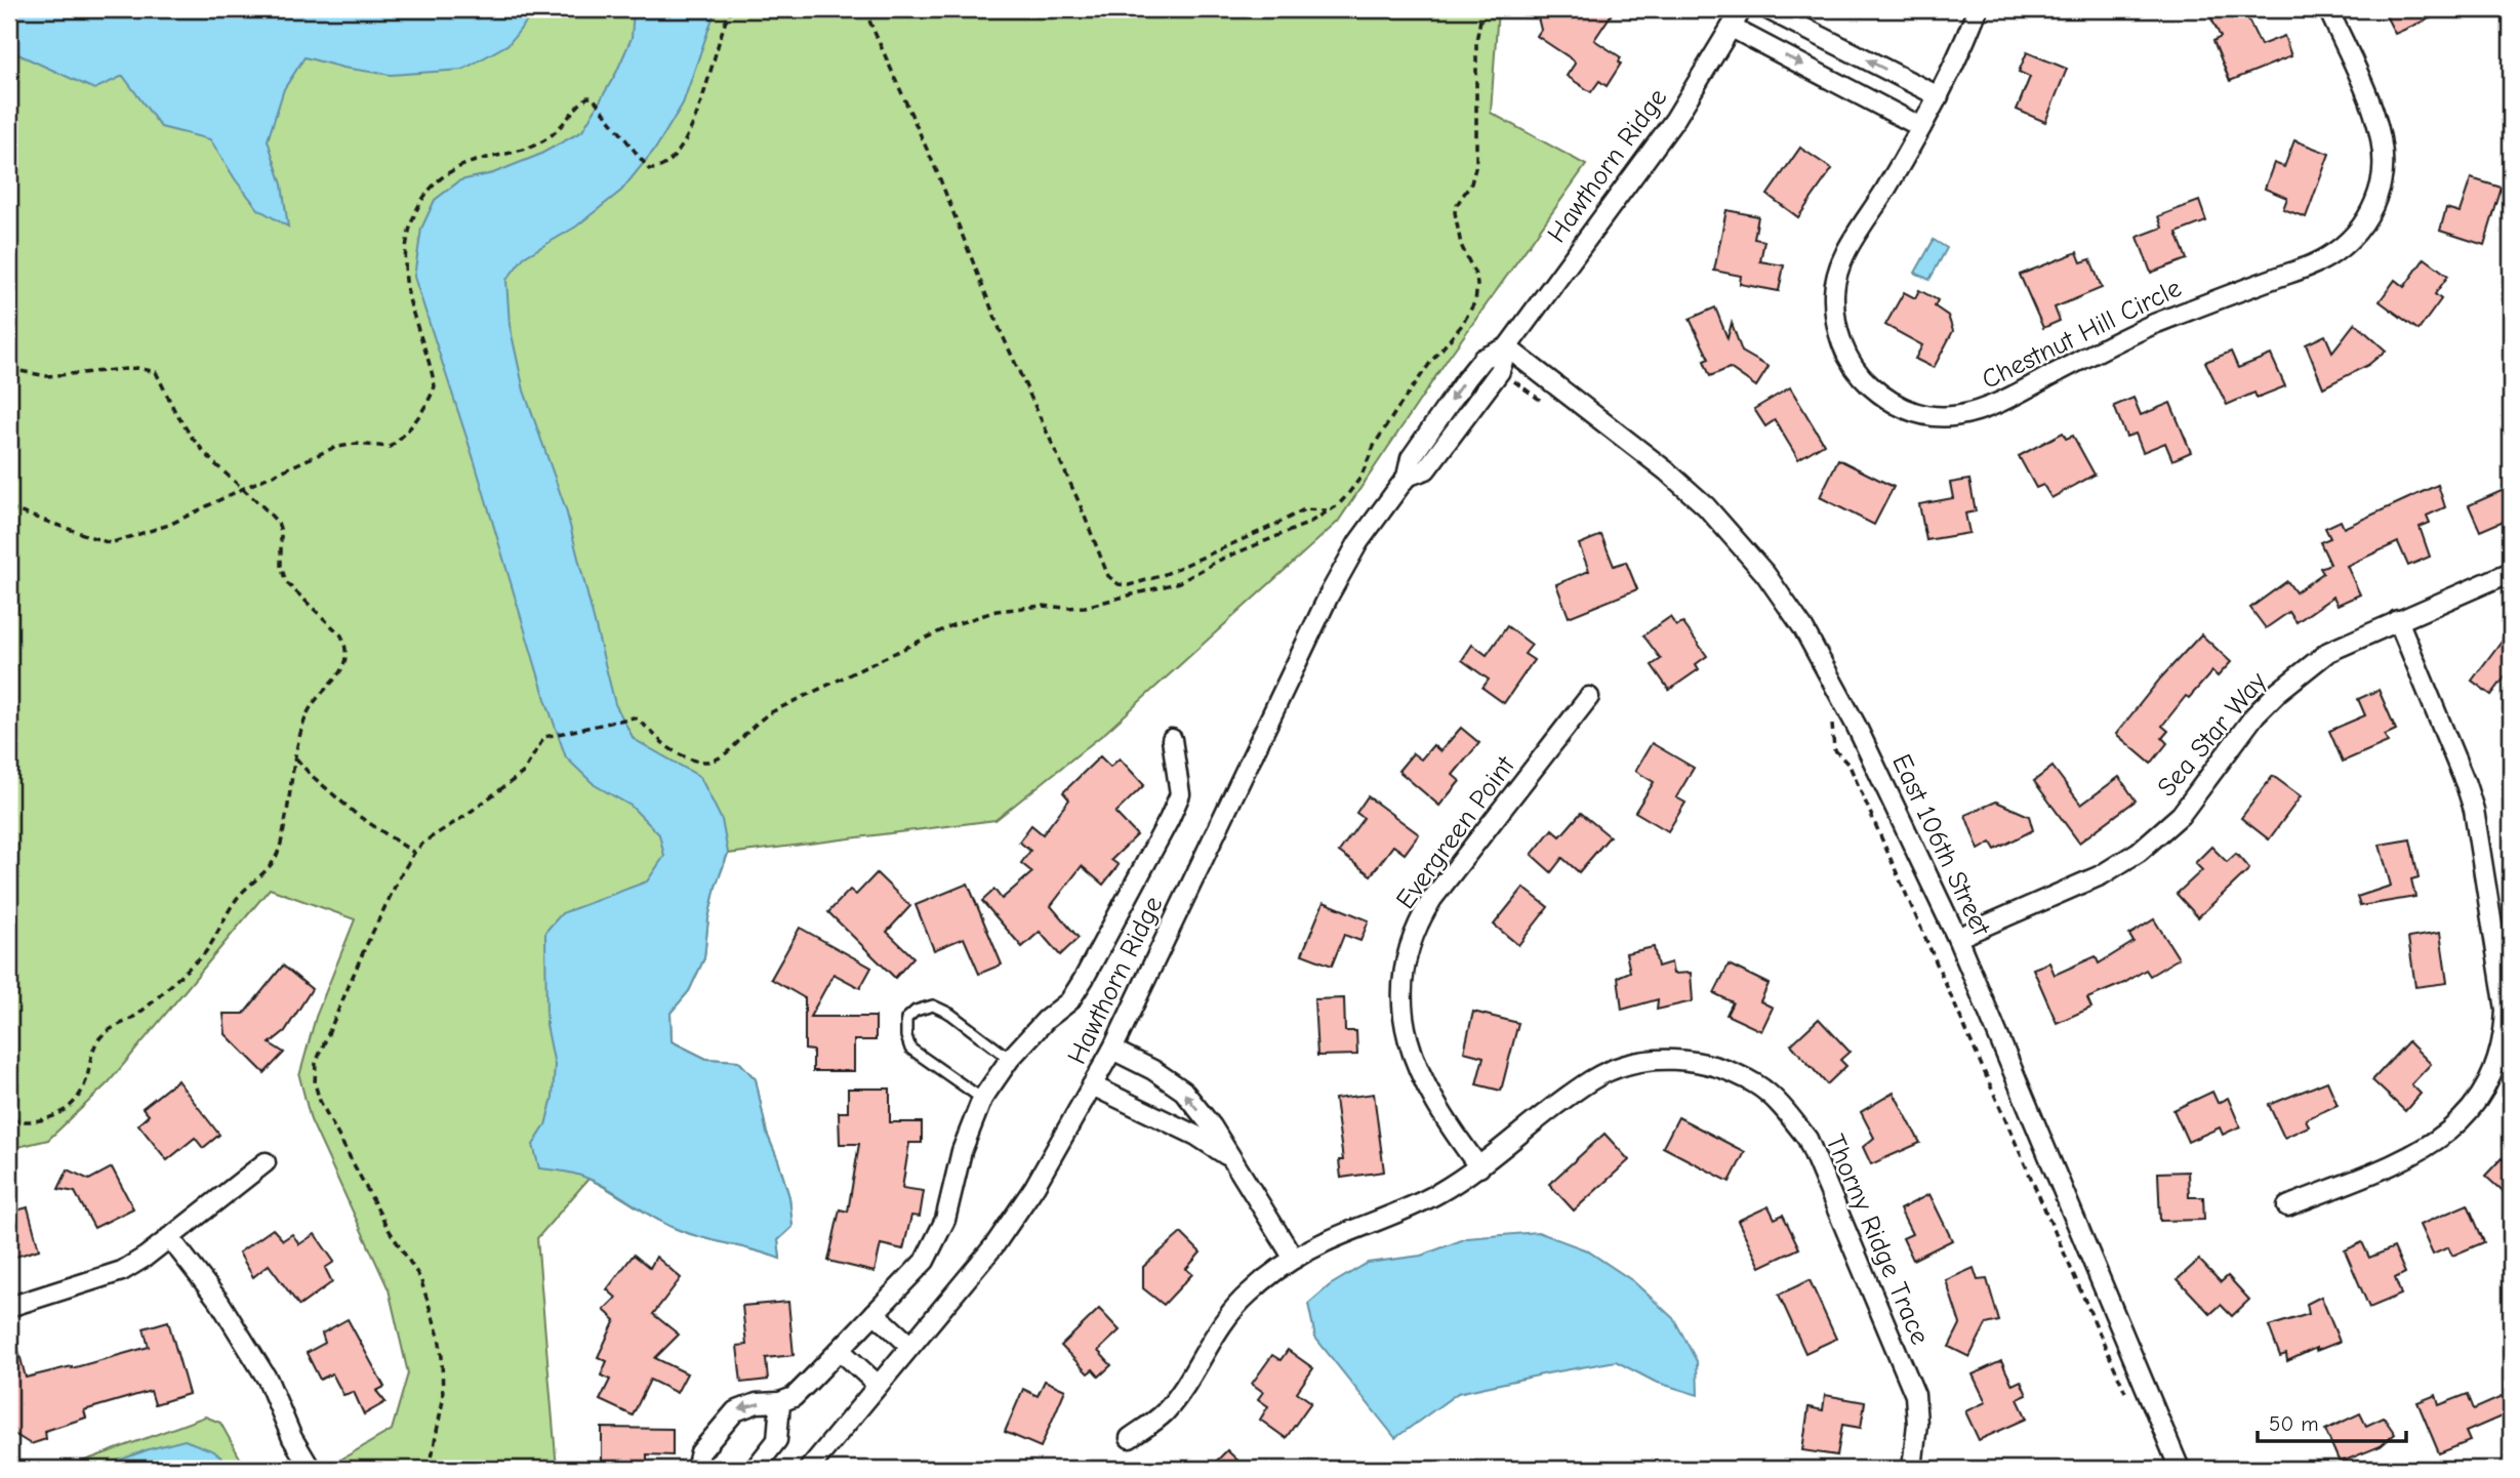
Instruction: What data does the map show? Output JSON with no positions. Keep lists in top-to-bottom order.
{
  "streets": {
    "street": [
      "Hawthorn Ridge",
      "Chestnut Hill Circle",
      "Sea Star Way",
      "Evergreen Point",
      "East 106th Street",
      "Thorny Ridge Trace"
    ]
  },
  "crossings": [
    ["Hawthorn Ridge", "East 106th Street"],
    ["Sea Star Way", "East 106th Street"],
    ["Evergreen Point", "Thorny Ridge Trace"]
  ],
  "scale_bar": "50 m"
}
